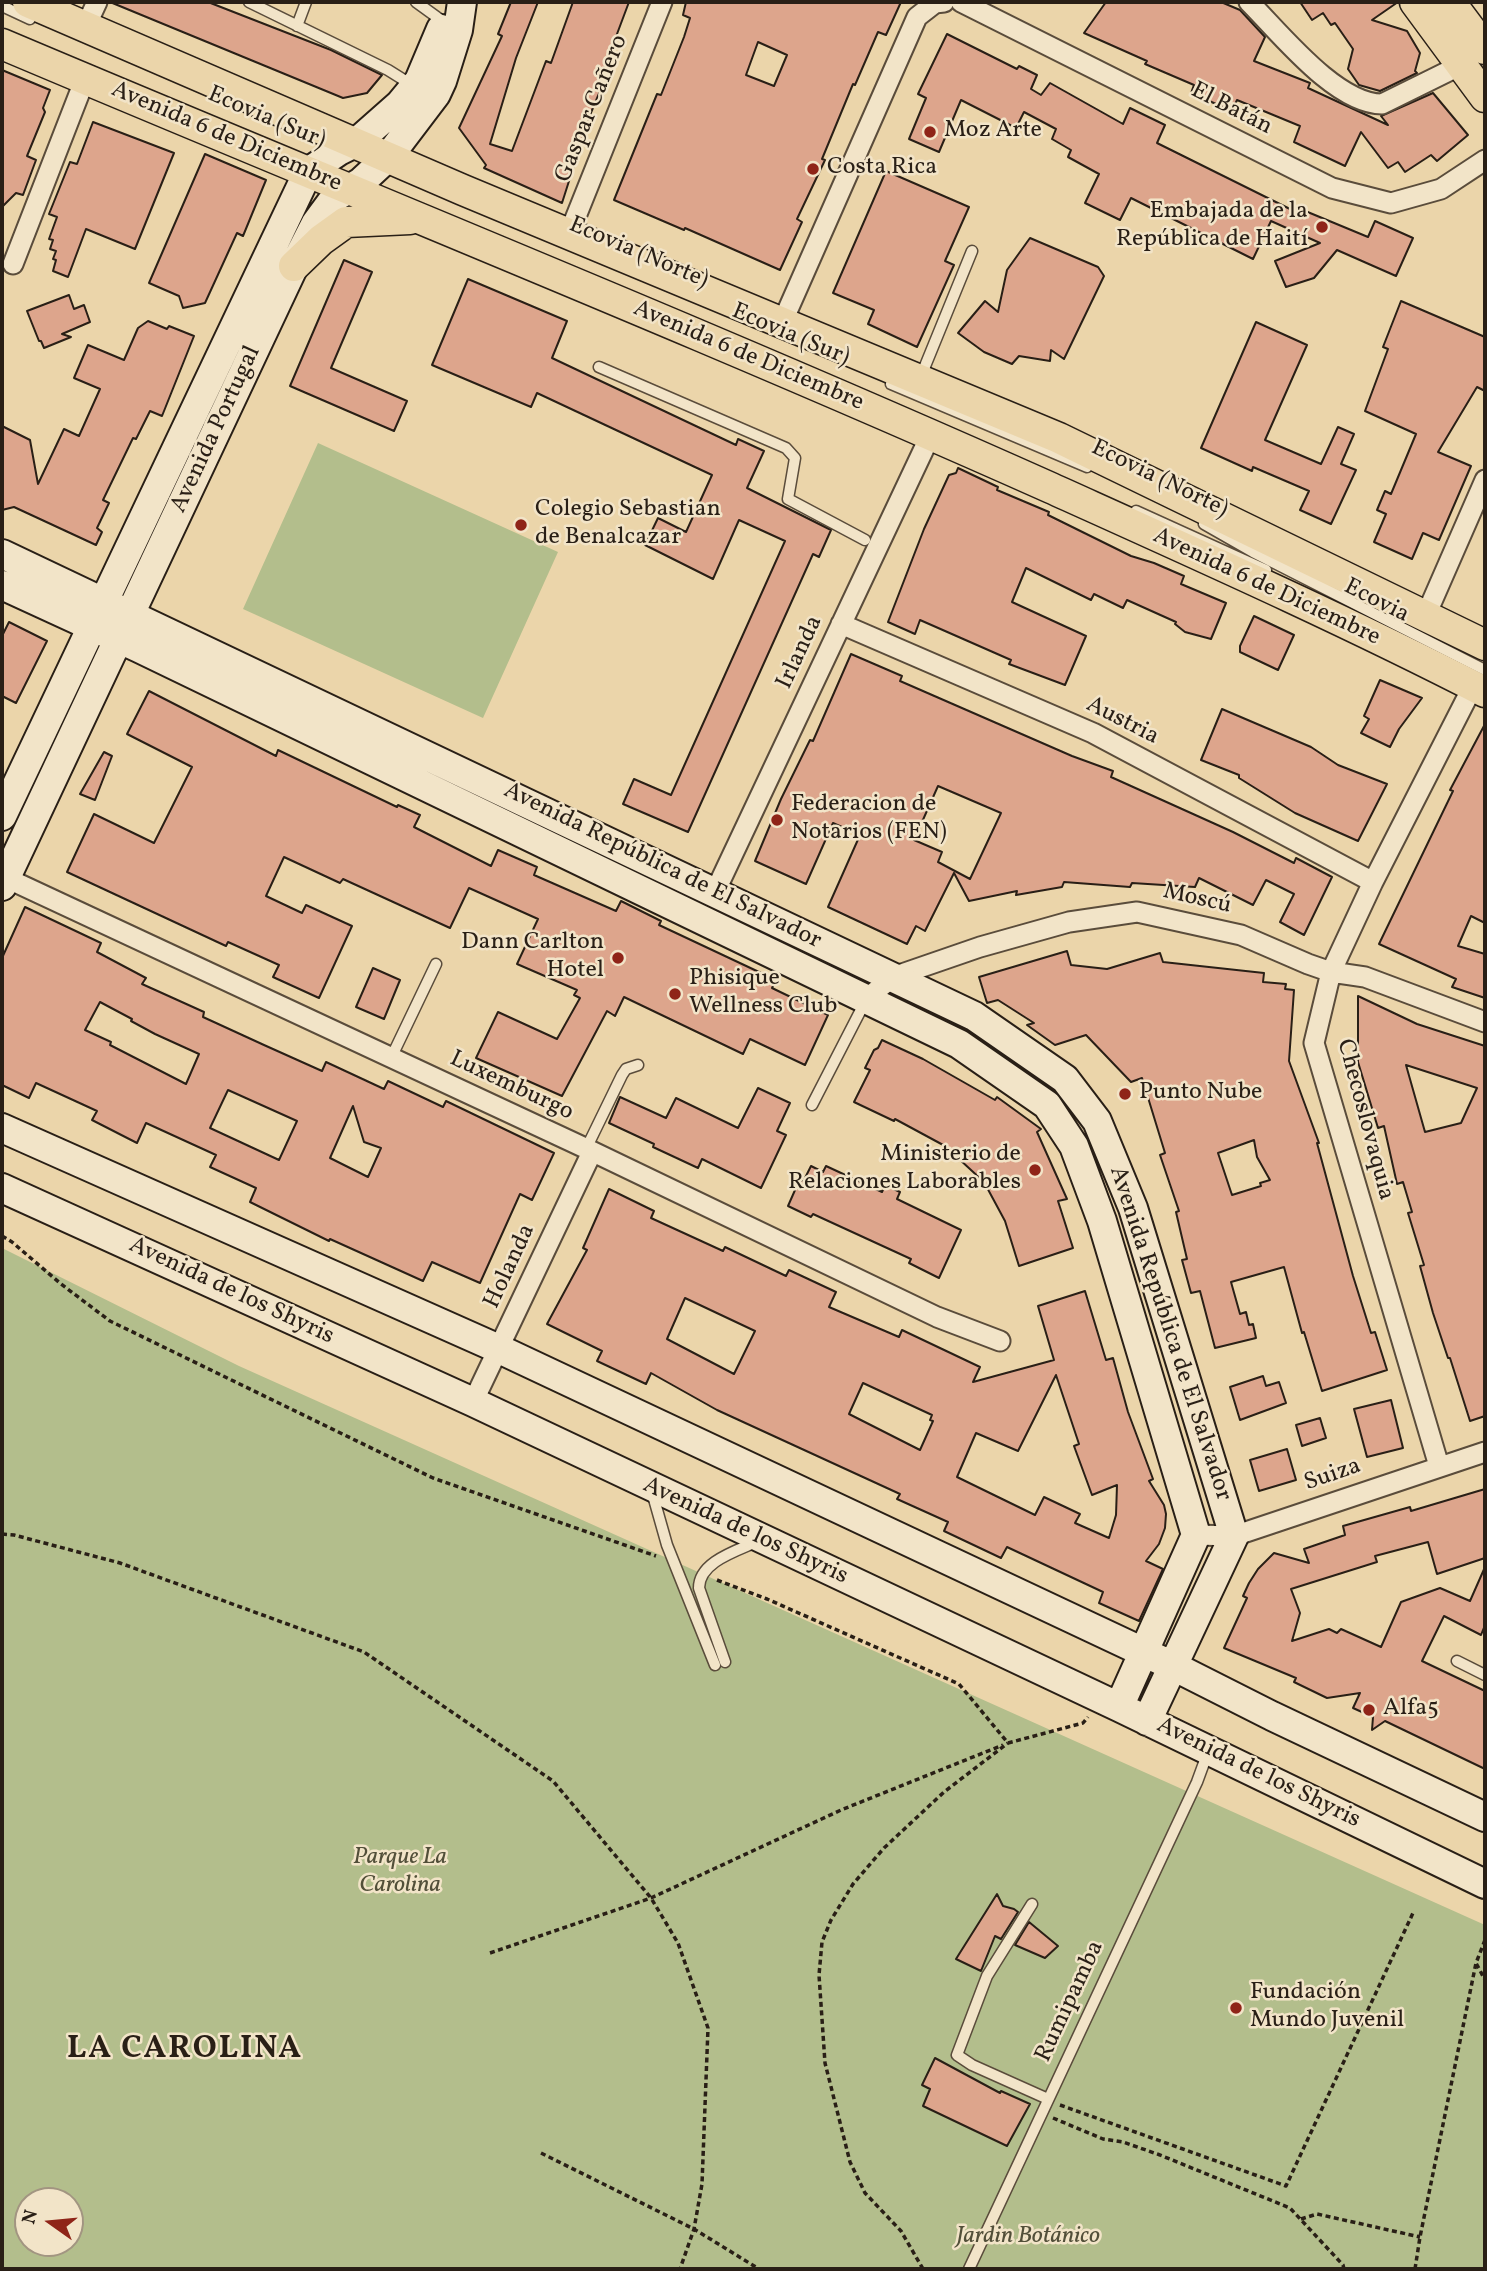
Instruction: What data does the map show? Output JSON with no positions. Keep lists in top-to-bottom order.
{
  "streets": {
    "main road": [
      "Avenida 6 de Diciembre",
      "Avenida Portugal",
      "Avenida República de El Salvador",
      "Avenida de los Shyris"
    ],
    "street": [
      "Gaspar Cañero",
      "El Batán",
      "Irlanda",
      "Austria",
      "Moscú",
      "Luxemburgo",
      "Checoslovaquia",
      "Holanda",
      "Suiza"
    ],
    "lane": [
      "Ecovia (Sur)",
      "Ecovia (Norte)",
      "Ecovia",
      "Rumipamba"
    ]
  },
  "crossings": [
    ["Gaspar Cañero", "Avenida 6 de Diciembre"],
    ["Ecovia (Sur)", "Avenida 6 de Diciembre"],
    ["Ecovia (Sur)", "Avenida Portugal"],
    ["Avenida 6 de Diciembre", "Avenida Portugal"],
    ["Avenida 6 de Diciembre", "Ecovia"],
    ["Avenida 6 de Diciembre", "Irlanda"],
    ["Avenida 6 de Diciembre", "Checoslovaquia"],
    ["Ecovia (Norte)", "Ecovia"],
    ["Avenida Portugal", "Avenida República de El Salvador"],
    ["Avenida Portugal", "Luxemburgo"],
    ["Ecovia", "Checoslovaquia"],
    ["Irlanda", "Austria"],
    ["Irlanda", "Avenida República de El Salvador"],
    ["Austria", "Checoslovaquia"],
    ["Avenida República de El Salvador", "Moscú"],
    ["Avenida República de El Salvador", "Avenida de los Shyris"],
    ["Avenida República de El Salvador", "Suiza"],
    ["Moscú", "Checoslovaquia"],
    ["Luxemburgo", "Holanda"],
    ["Checoslovaquia", "Suiza"],
    ["Holanda", "Avenida de los Shyris"],
    ["Avenida de los Shyris", "Rumipamba"]
  ],
  "districts": ["LA CAROLINA"],
  "parks": ["Parque La Carolina", "Jardin Botánico"],
  "places": [
    "Moz Arte",
    "Costa Rica",
    "Embajada de la República de Haití",
    "Colegio Sebastian de Benalcazar",
    "Federacion de Notarios (FEN)",
    "Dann Carlton Hotel",
    "Phisique Wellness Club",
    "Punto Nube",
    "Ministerio de Relaciones Laborables",
    "Alfa5",
    "Fundación Mundo Juvenil"
  ],
  "north": "left"
}
